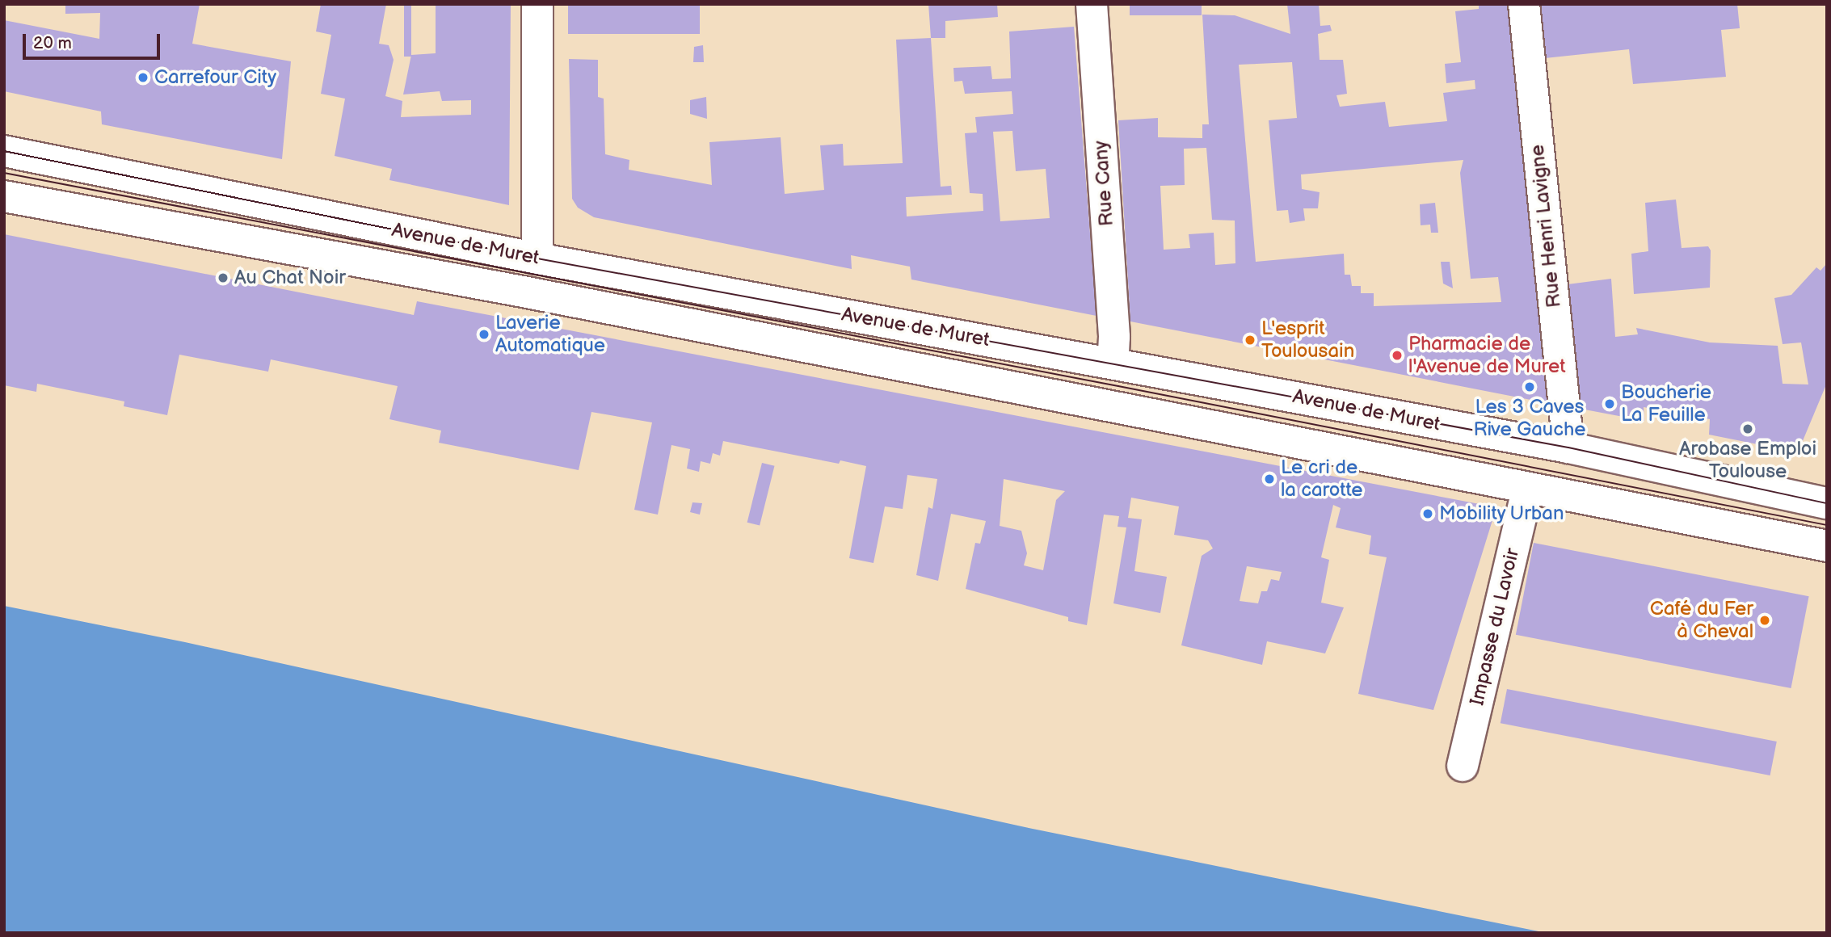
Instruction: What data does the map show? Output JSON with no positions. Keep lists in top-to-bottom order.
{
  "streets": {
    "main road": [
      "Rue Cany",
      "Rue Henri Lavigne",
      "Avenue de Muret",
      "Impasse du Lavoir"
    ]
  },
  "crossings": [
    ["Rue Cany", "Avenue de Muret"],
    ["Rue Henri Lavigne", "Avenue de Muret"],
    ["Avenue de Muret", "Impasse du Lavoir"]
  ],
  "places": [
    "Carrefour City",
    "Au Chat Noir",
    "Laverie Automatique",
    "L'esprit Toulousain",
    "Pharmacie de l'Avenue de Muret",
    "Les 3 Caves Rive Gauche",
    "Boucherie La Feuille",
    "Arobase Emploi Toulouse",
    "Le cri de la carotte",
    "Mobility Urban",
    "Café du Fer à Cheval"
  ],
  "scale_bar": "20 m"
}
